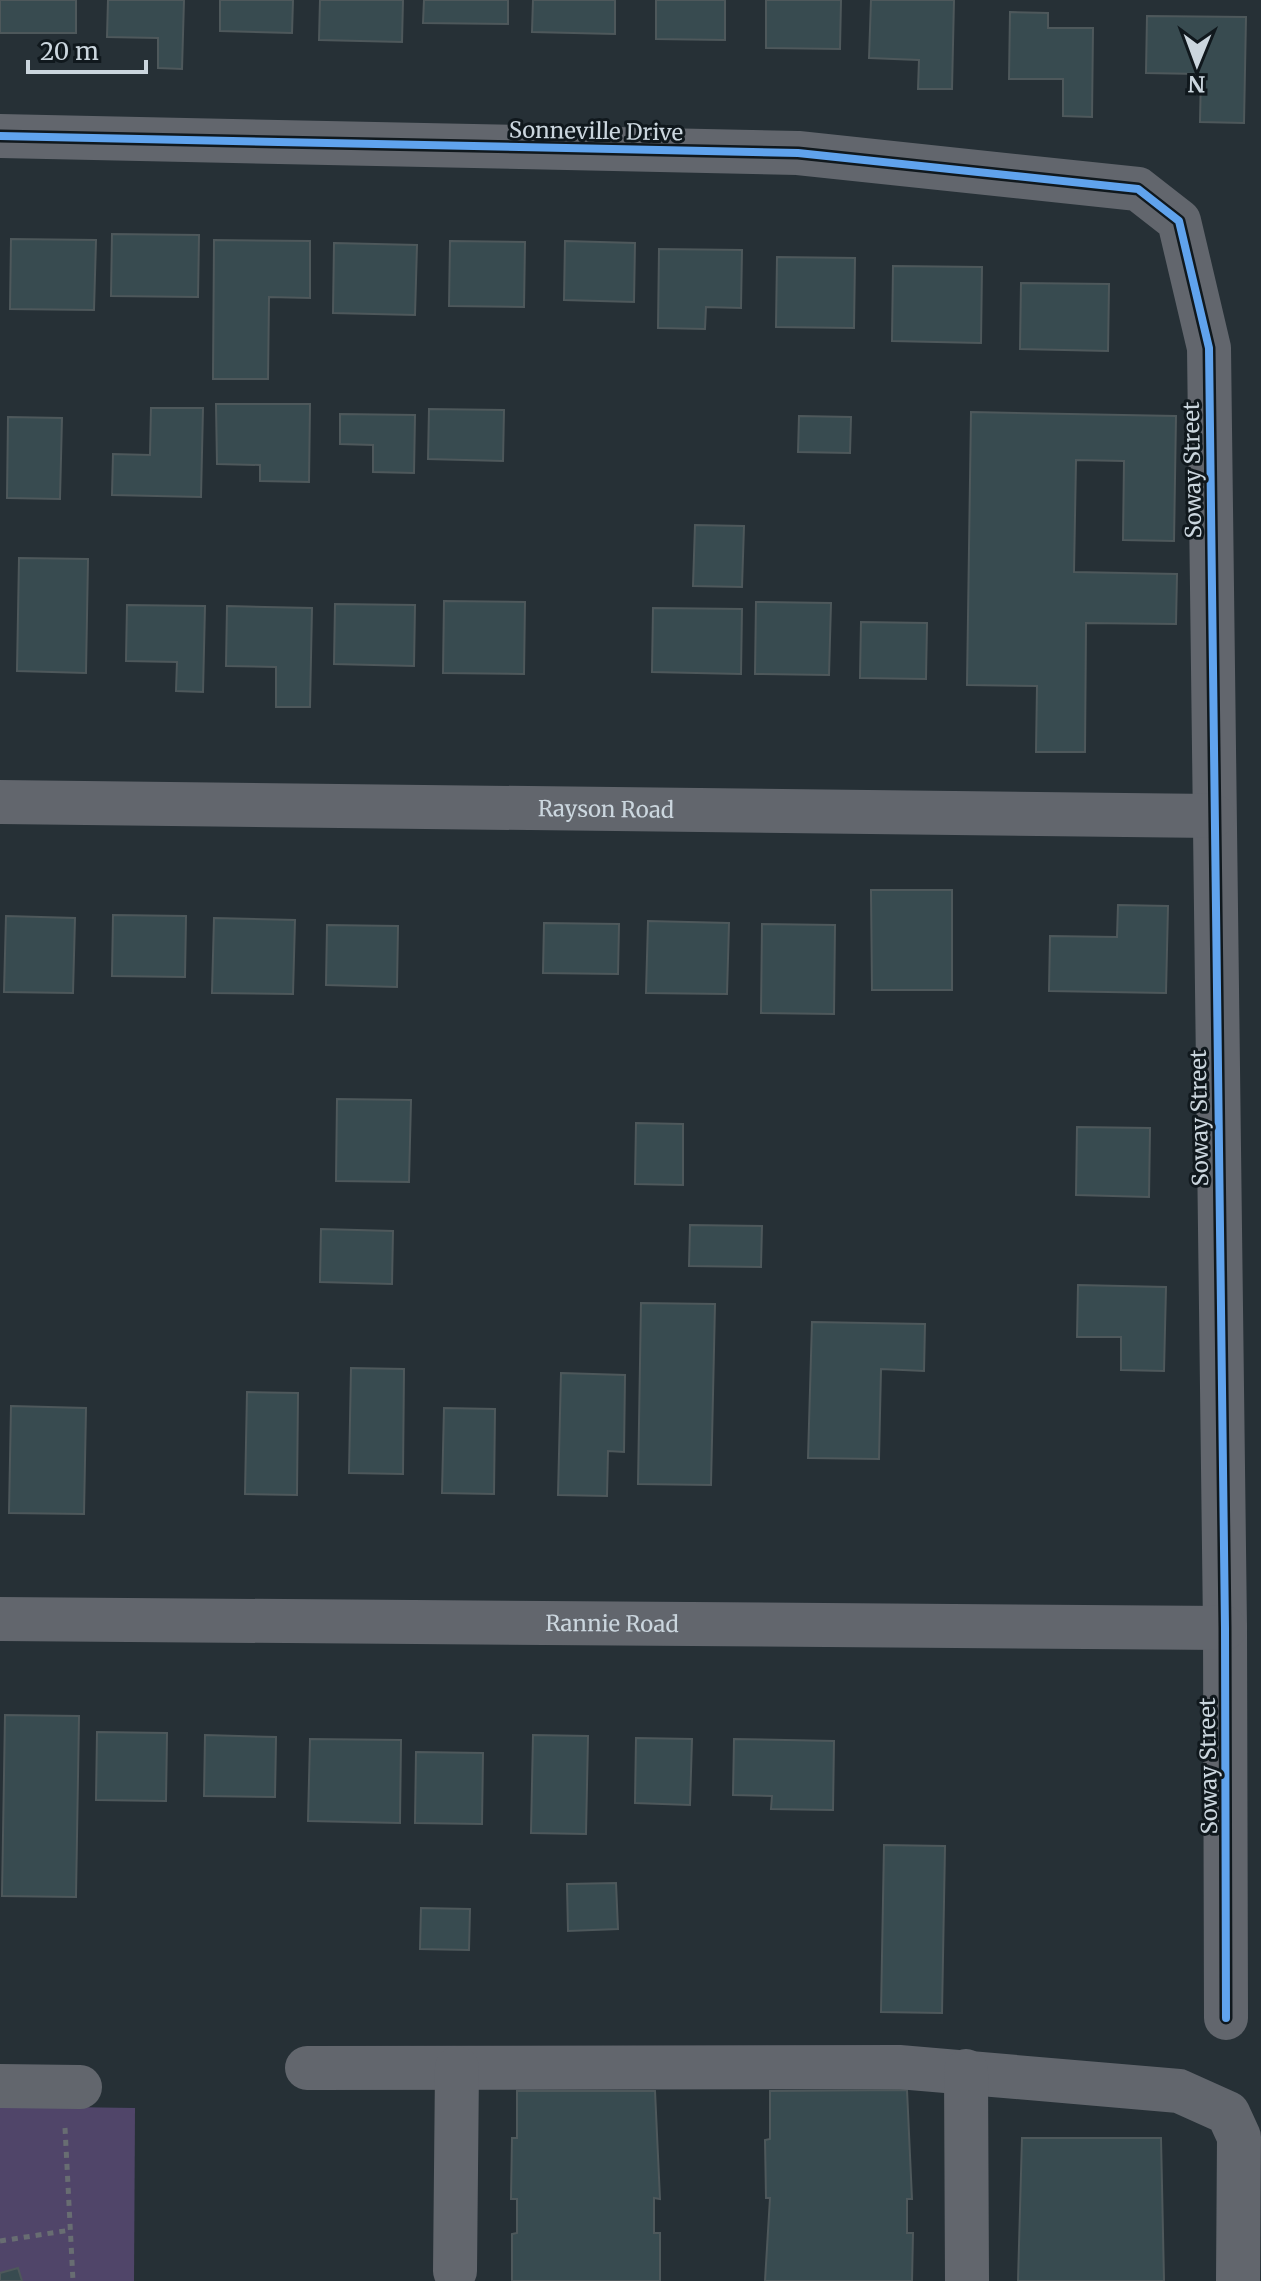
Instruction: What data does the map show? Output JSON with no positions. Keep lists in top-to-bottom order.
{
  "streets": {
    "street": [
      "Sonneville Drive",
      "Soway Street",
      "Rayson Road",
      "Rannie Road"
    ]
  },
  "crossings": [
    ["Sonneville Drive", "Soway Street"],
    ["Soway Street", "Rayson Road"],
    ["Soway Street", "Rannie Road"]
  ],
  "scale_bar": "20 m",
  "north": "bottom"
}
